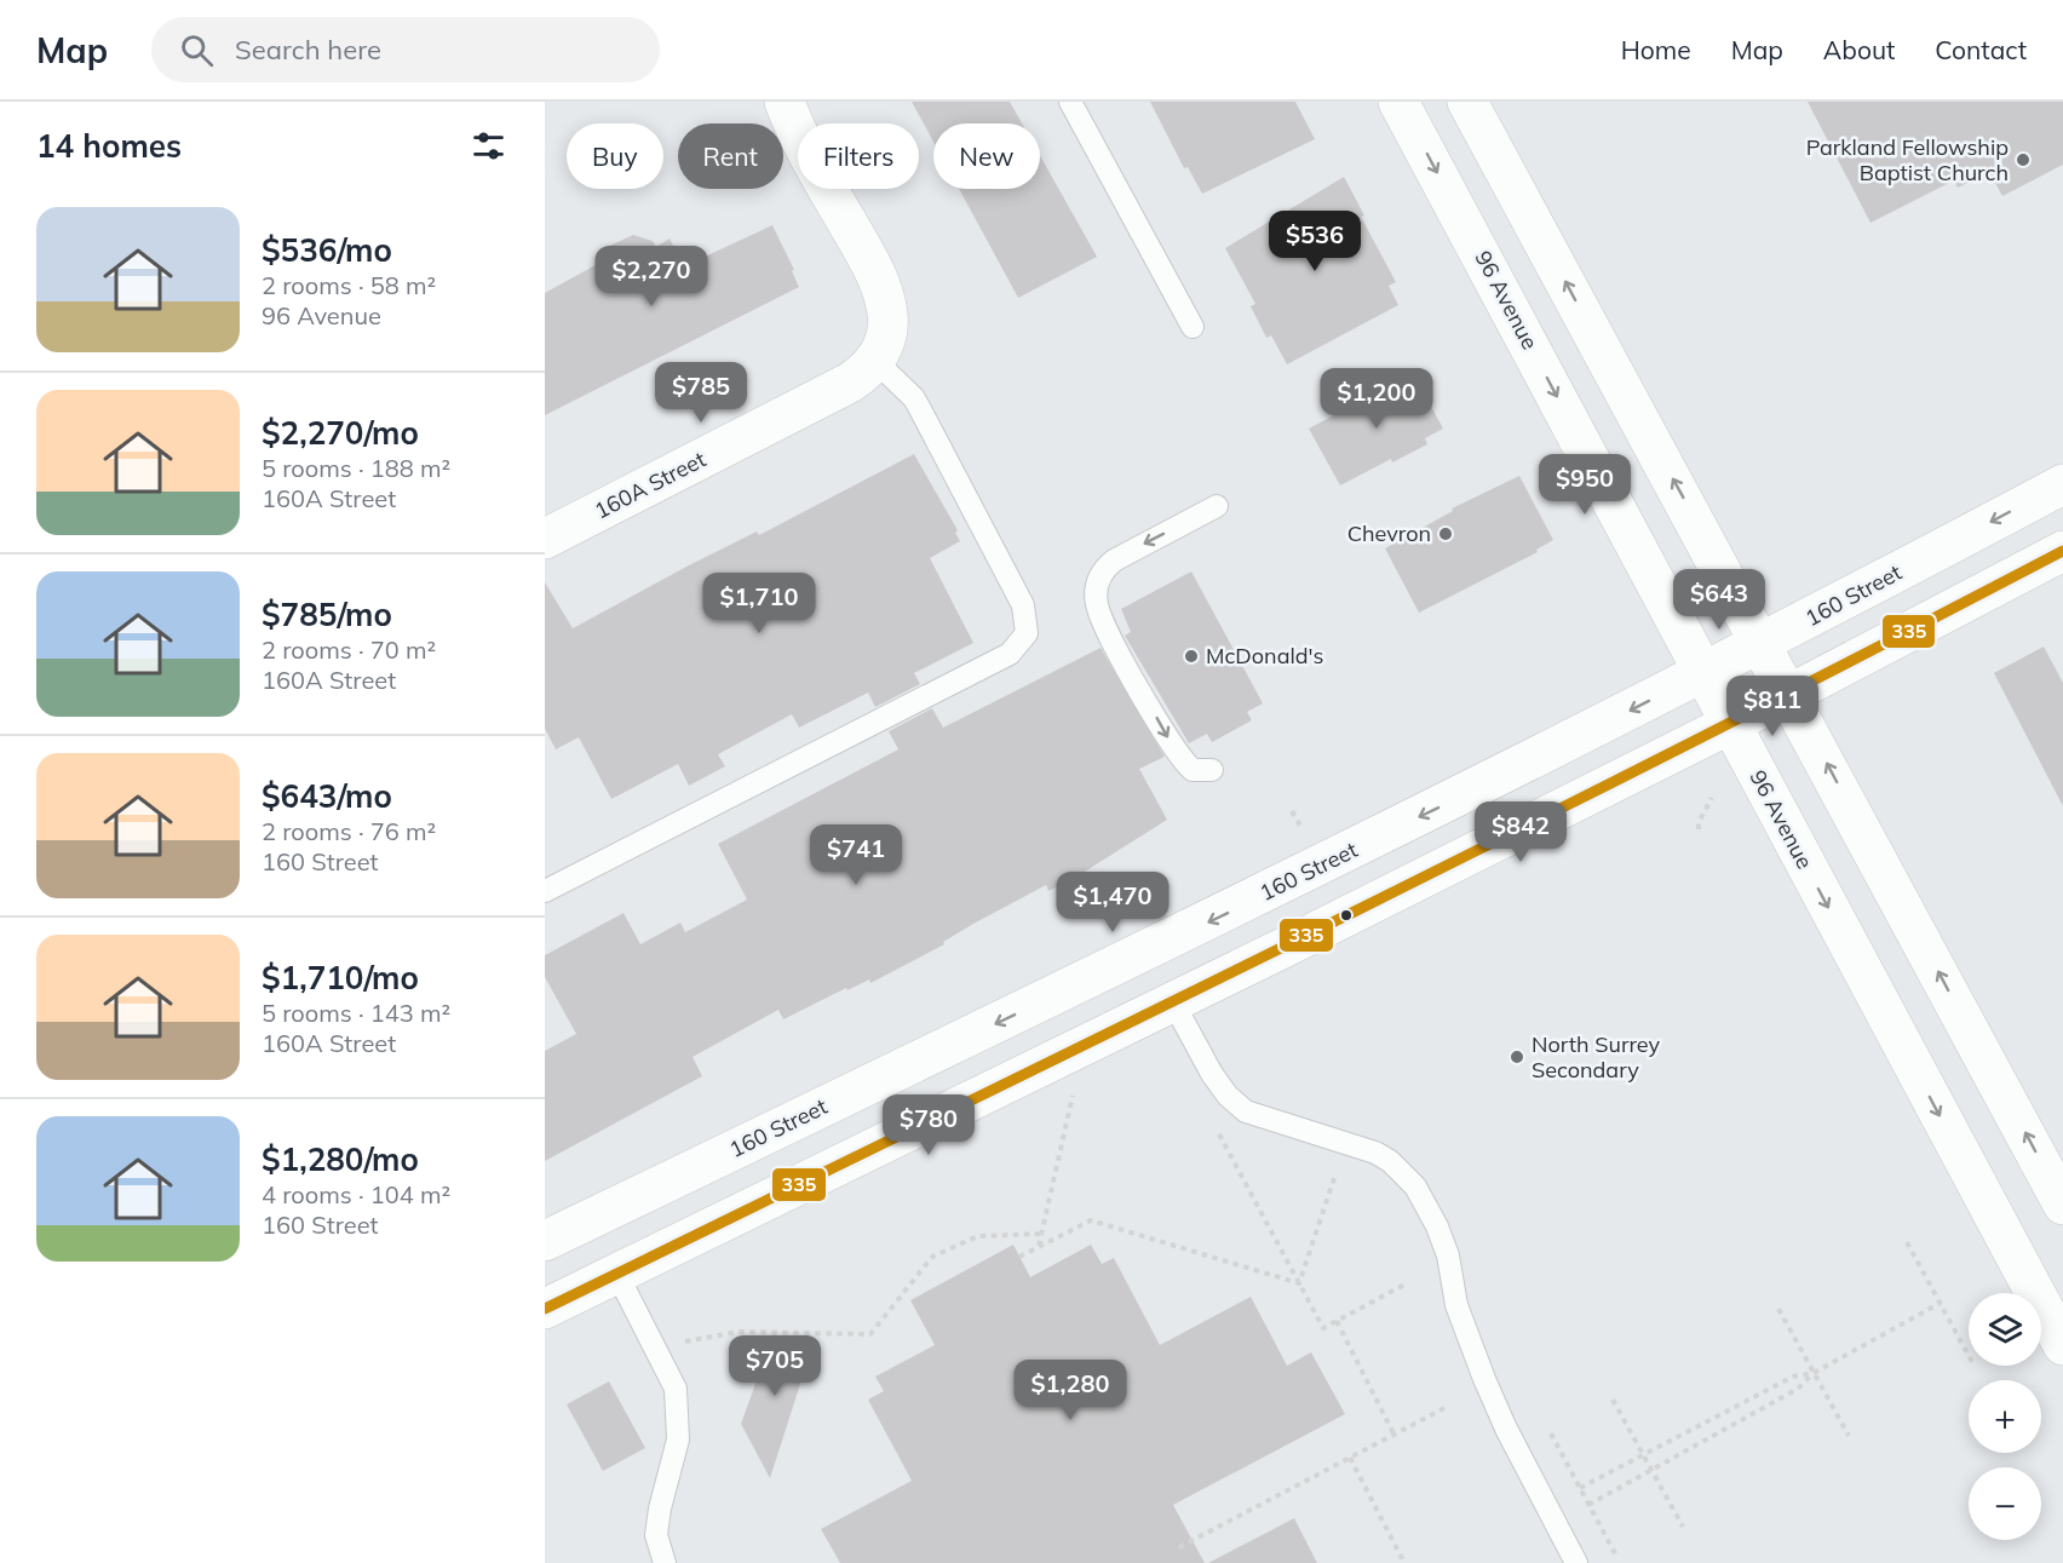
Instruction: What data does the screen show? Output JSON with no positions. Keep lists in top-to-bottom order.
{
  "streets": {
    "main road": ["96 Avenue", "160A Street", "160 Street"]
  },
  "crossings": [
    ["96 Avenue", "160 Street"]
  ],
  "places": [
    "Parkland Fellowship Baptist Church",
    "Chevron",
    "McDonald's",
    "North Surrey Secondary"
  ],
  "lines": ["transit line 335"],
  "page": {
    "header": "Map",
    "search": "Search here",
    "nav": [
      "Home",
      "Map",
      "About",
      "Contact"
    ],
    "heading": "14 homes",
    "chip": [
      "Buy",
      "Rent",
      "Filters",
      "New"
    ],
    "list": [
      {
        "name": "$536/mo",
        "note": "2 rooms · 58 m² · 96 Avenue"
      },
      {
        "name": "$2,270/mo",
        "note": "5 rooms · 188 m² · 160A Street"
      },
      {
        "name": "$785/mo",
        "note": "2 rooms · 70 m² · 160A Street"
      },
      {
        "name": "$643/mo",
        "note": "2 rooms · 76 m² · 160 Street"
      },
      {
        "name": "$1,710/mo",
        "note": "5 rooms · 143 m² · 160A Street"
      },
      {
        "name": "$1,280/mo",
        "note": "4 rooms · 104 m² · 160 Street"
      }
    ],
    "price": [
      "$536",
      "$2,270",
      "$785",
      "$1,200",
      "$950",
      "$643",
      "$1,710",
      "$811",
      "$842",
      "$741",
      "$1,470",
      "$780",
      "$705",
      "$1,280"
    ],
    "map_buttons": ["+", "−"]
  }
}
